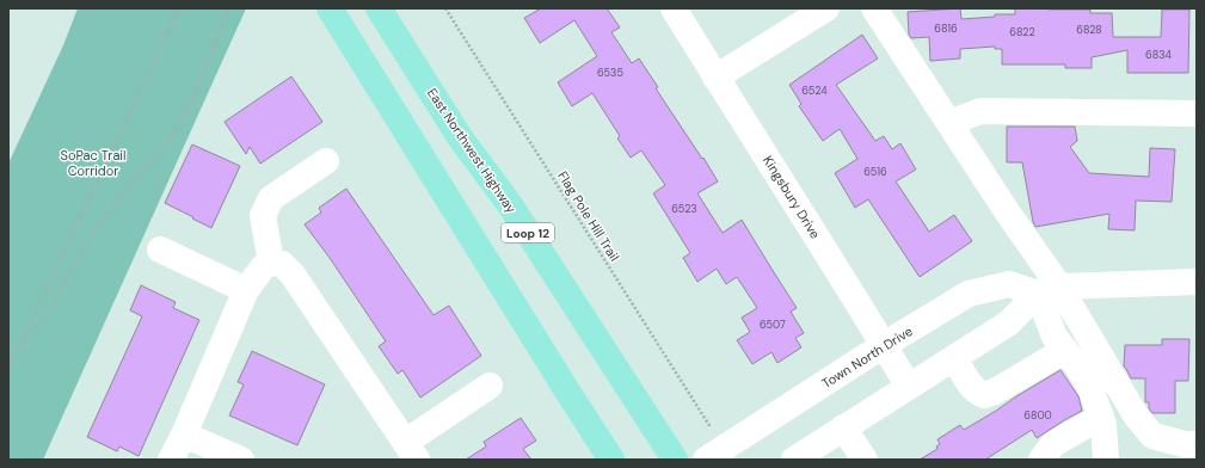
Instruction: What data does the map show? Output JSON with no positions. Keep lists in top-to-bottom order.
{
  "streets": {
    "main road": ["East Northwest Highway", "Loop 12"],
    "street": ["Kingsbury Drive", "Town North Drive"],
    "path": ["Flag Pole Hill Trail"]
  },
  "crossings": [
    ["Kingsbury Drive", "Town North Drive"]
  ],
  "parks": ["SoPac Trail Corridor"],
  "house_numbers": [
    "6816",
    "6828",
    "6822",
    "6834",
    "6535",
    "6524",
    "6516",
    "6523",
    "6507",
    "6800"
  ]
}
